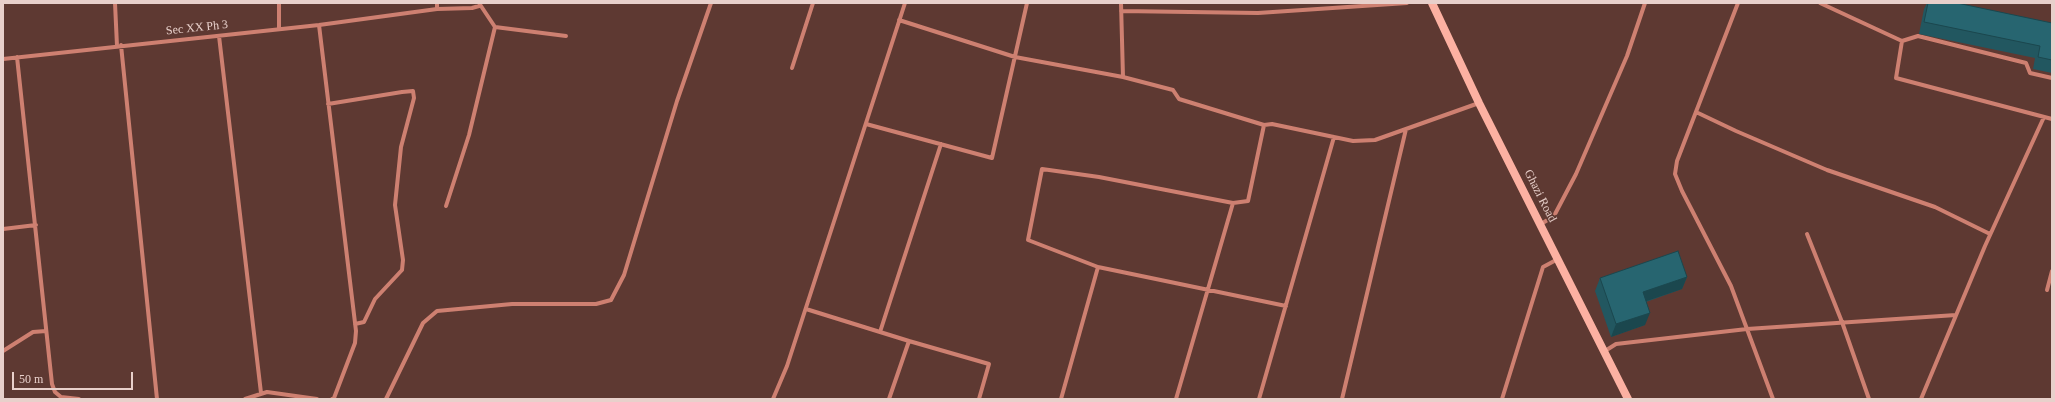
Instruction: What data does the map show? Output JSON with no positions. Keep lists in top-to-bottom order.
{
  "streets": {
    "main road": ["Ghazi Road"],
    "street": ["Sec XX Ph 3"]
  },
  "scale_bar": "50 m"
}
